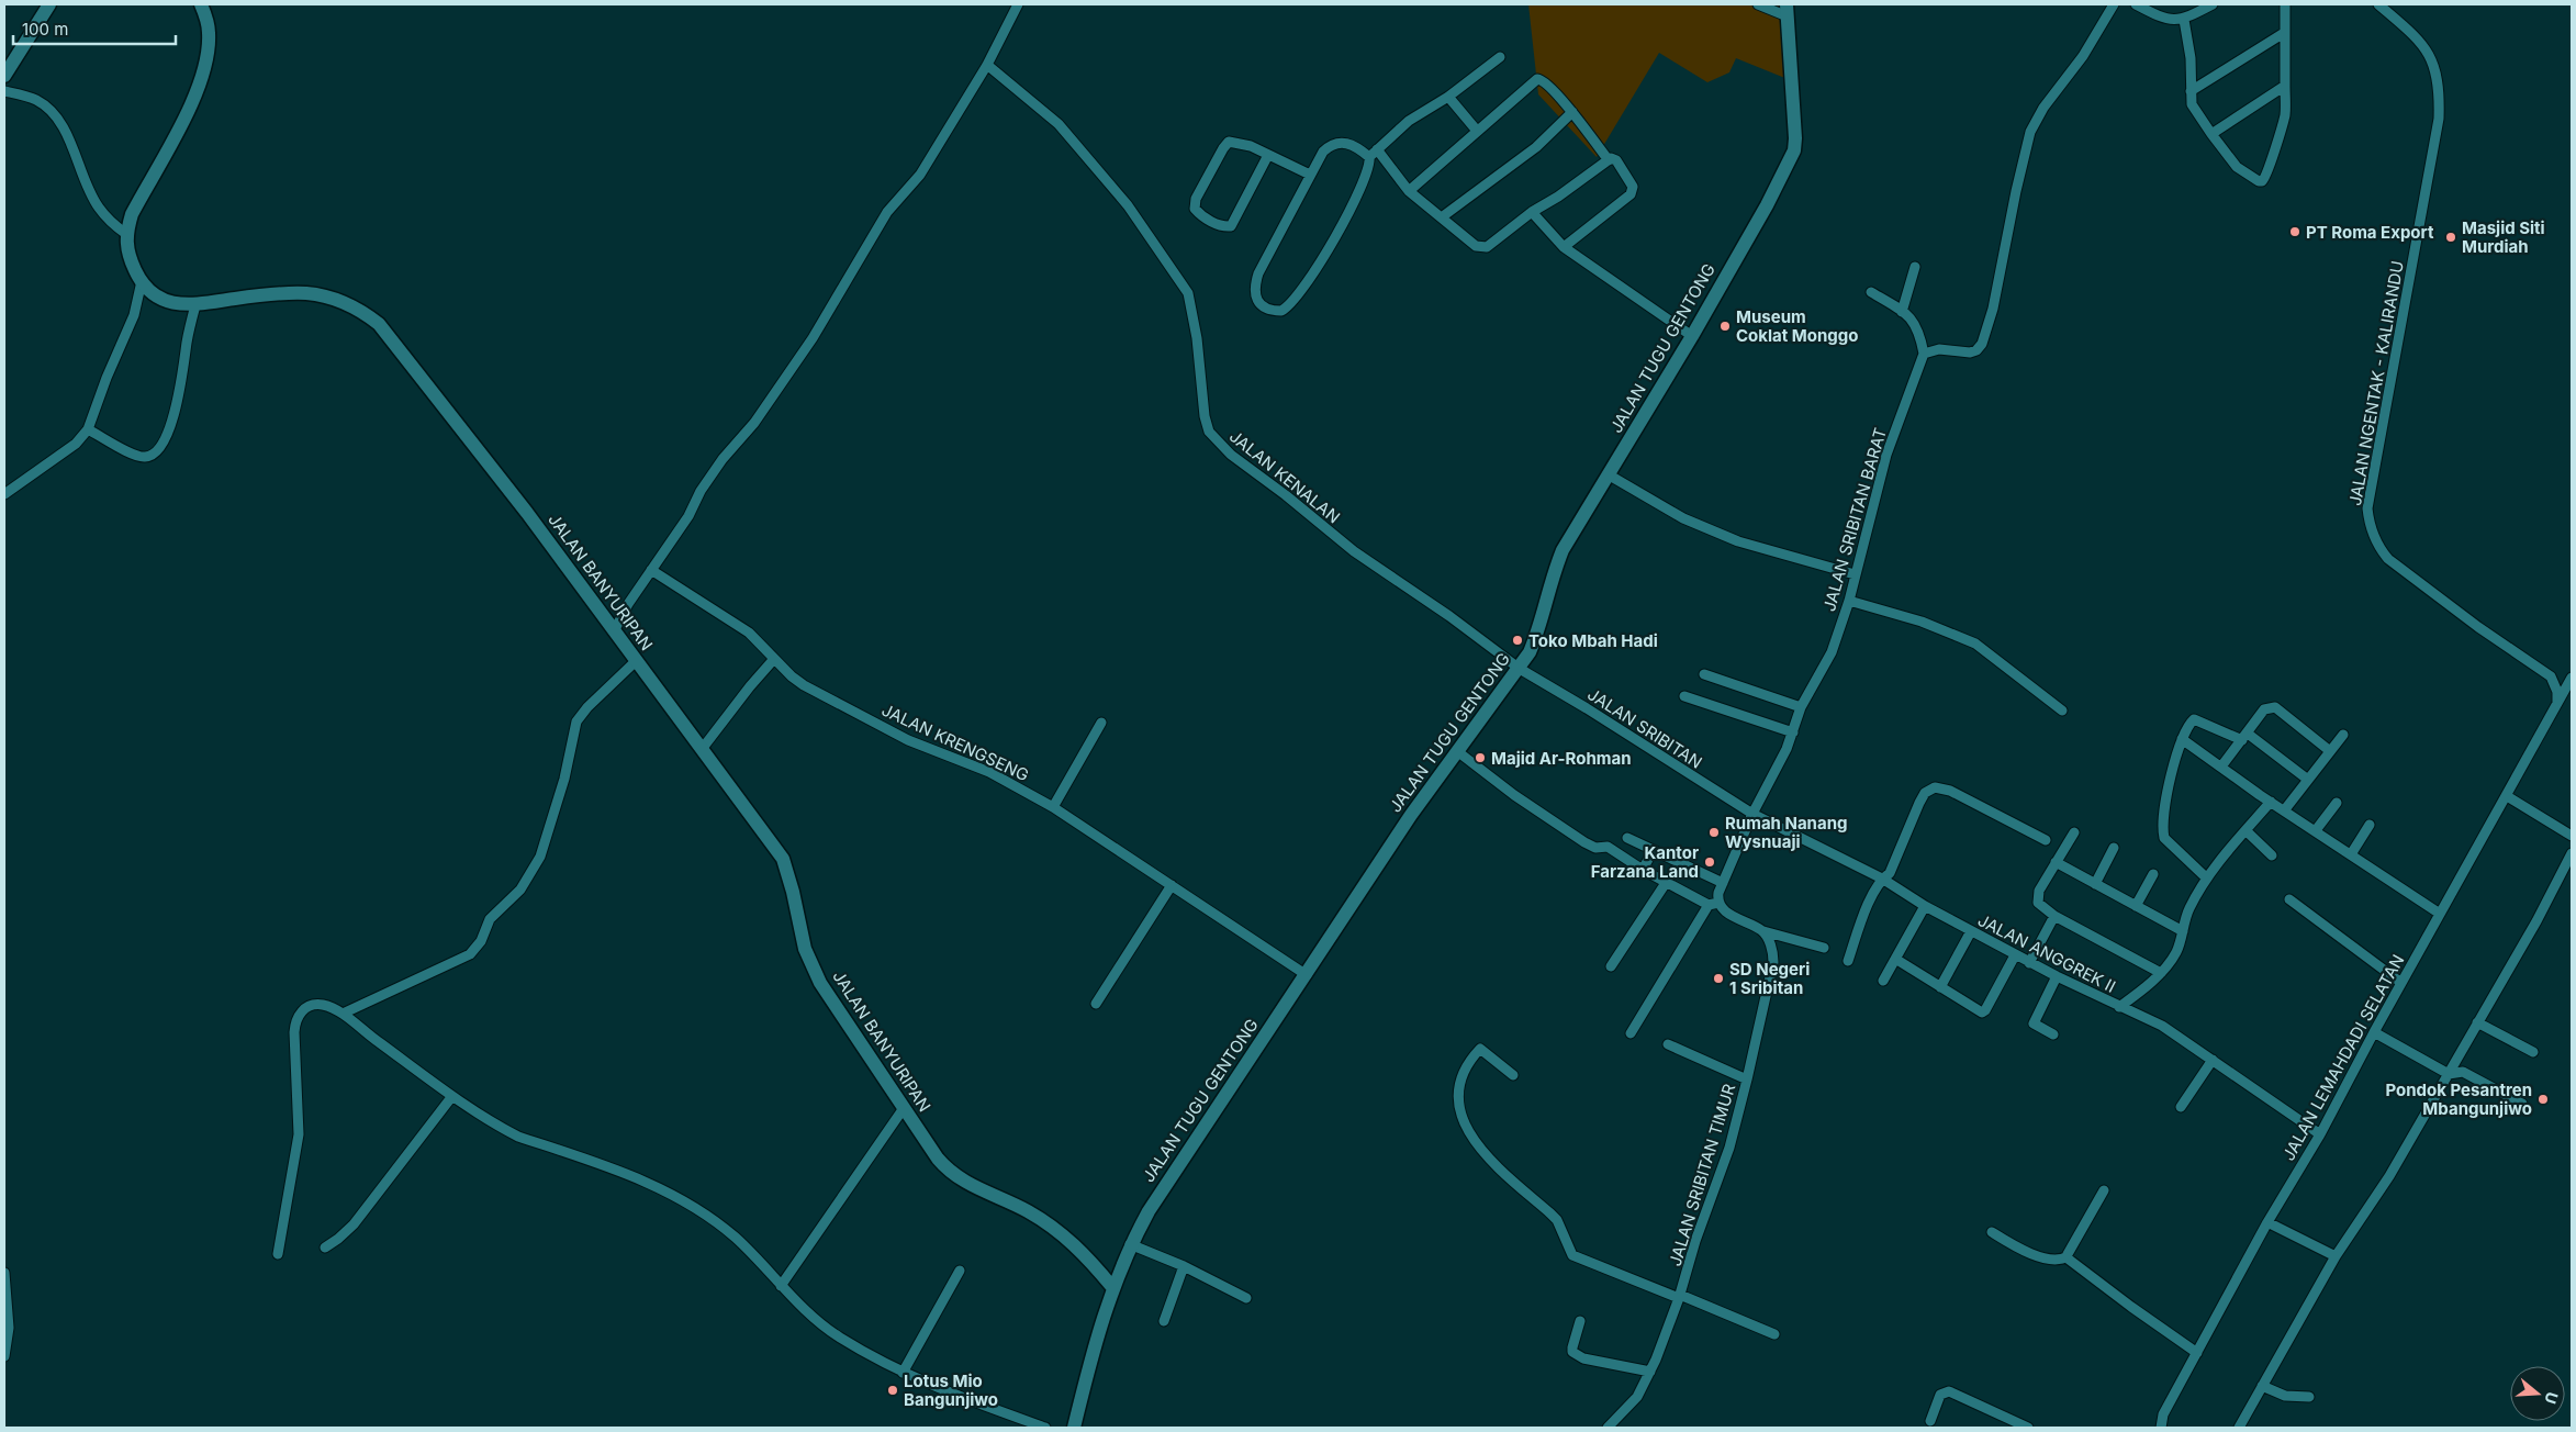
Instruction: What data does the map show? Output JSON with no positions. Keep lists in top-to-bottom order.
{
  "streets": {
    "street": [
      "JALAN TUGU GENTONG",
      "JALAN NGENTAK - KALIRANDU",
      "JALAN KENALAN",
      "JALAN SRIBITAN BARAT",
      "JALAN BANYURIPAN",
      "JALAN SRIBITAN",
      "JALAN KRENGSENG",
      "JALAN ANGGREK II",
      "JALAN LEMAHDADI SELATAN",
      "JALAN SRIBITAN TIMUR"
    ]
  },
  "crossings": [
    ["JALAN TUGU GENTONG", "JALAN KENALAN"],
    ["JALAN TUGU GENTONG", "JALAN BANYURIPAN"],
    ["JALAN TUGU GENTONG", "JALAN SRIBITAN"],
    ["JALAN TUGU GENTONG", "JALAN KRENGSENG"],
    ["JALAN NGENTAK - KALIRANDU", "JALAN LEMAHDADI SELATAN"],
    ["JALAN KENALAN", "JALAN SRIBITAN"],
    ["JALAN SRIBITAN BARAT", "JALAN SRIBITAN"],
    ["JALAN SRIBITAN BARAT", "JALAN ANGGREK II"],
    ["JALAN SRIBITAN", "JALAN ANGGREK II"],
    ["JALAN ANGGREK II", "JALAN LEMAHDADI SELATAN"]
  ],
  "places": [
    "PT Roma Export",
    "Masjid Siti Murdiah",
    "Museum Coklat Monggo",
    "Toko Mbah Hadi",
    "Majid Ar-Rohman",
    "Rumah Nanang Wysnuaji",
    "Kantor Farzana Land",
    "SD Negeri 1 Sribitan",
    "Pondok Pesantren Mbangunjiwo",
    "Lotus Mio Bangunjiwo"
  ],
  "scale_bar": "100 m",
  "north": "right"
}
